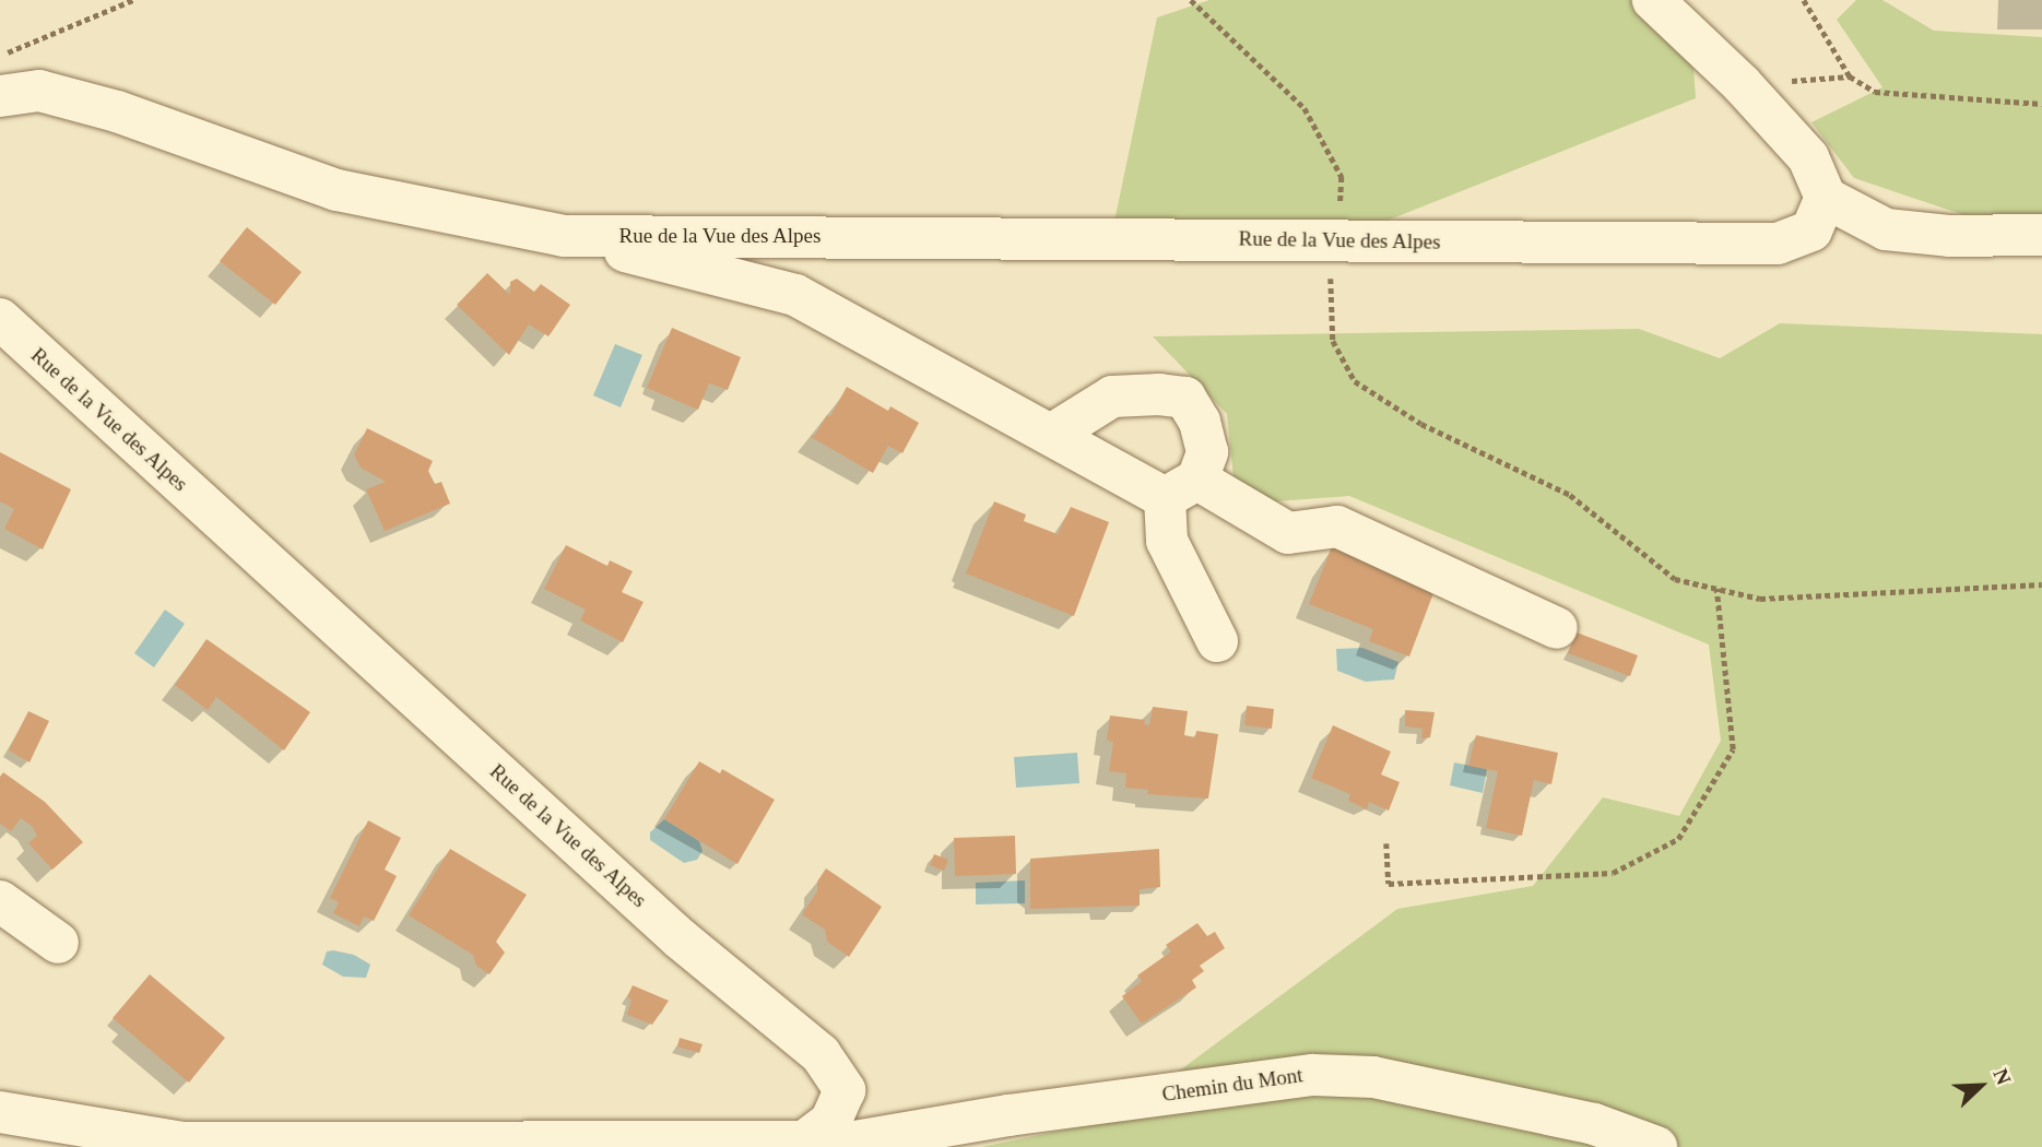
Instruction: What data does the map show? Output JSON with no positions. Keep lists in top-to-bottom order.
{
  "streets": {
    "street": ["Rue de la Vue des Alpes", "Chemin du Mont"]
  },
  "crossings": [
    ["Rue de la Vue des Alpes", "Chemin du Mont"]
  ],
  "north": "top right"
}
